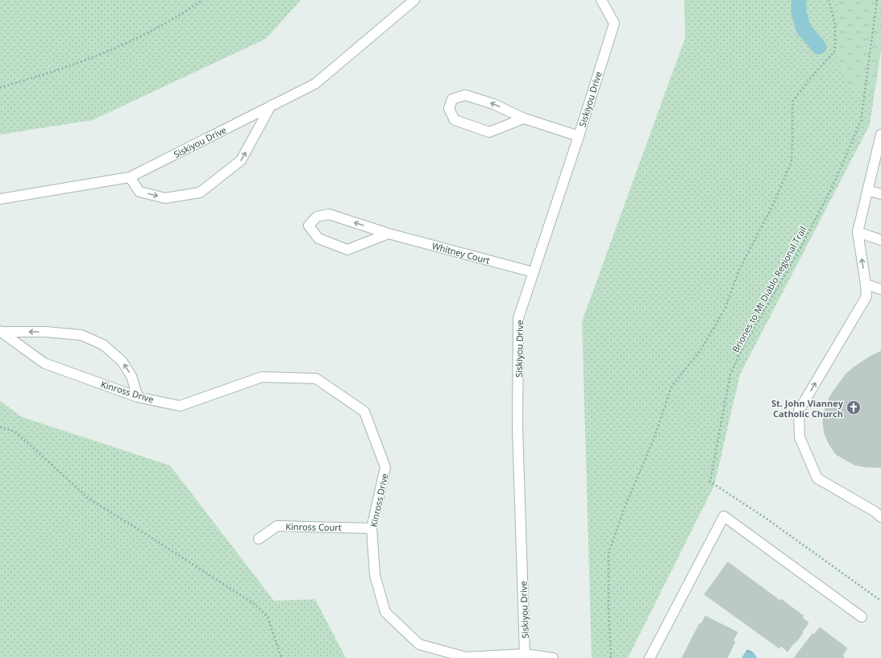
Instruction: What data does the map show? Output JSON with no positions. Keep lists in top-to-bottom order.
{
  "streets": {
    "street": [
      "Siskiyou Drive",
      "Whitney Court",
      "Kinross Drive",
      "Kinross Court"
    ],
    "path": ["Briones to Mt Diablo Regional Trail"]
  },
  "crossings": [
    ["Siskiyou Drive", "Whitney Court"],
    ["Siskiyou Drive", "Kinross Drive"],
    ["Kinross Drive", "Kinross Court"]
  ],
  "places": {
    "church": ["St. John Vianney Catholic Church"]
  }
}
